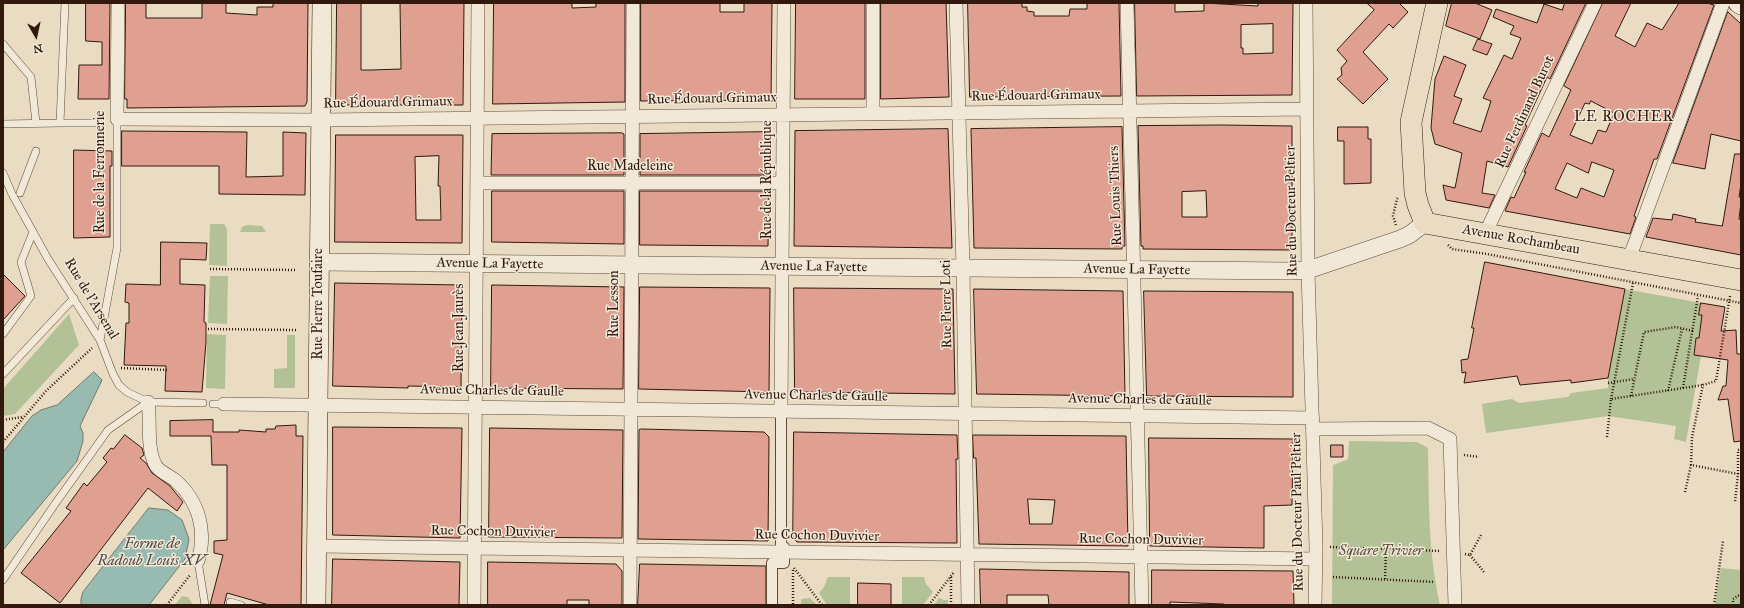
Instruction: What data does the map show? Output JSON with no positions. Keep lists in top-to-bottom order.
{
  "streets": {
    "main road": ["Avenue Rochambeau", "Rue Pierre Toufaire"],
    "street": [
      "Rue Édouard Grimaux",
      "Rue Ferdinand Burot",
      "Rue Madeleine",
      "Rue de la Ferronnerie",
      "Rue de la République",
      "Rue Louis Thiers",
      "Rue du Docteur Peltier",
      "Avenue La Fayette",
      "Rue Lesson",
      "Rue Pierre Loti",
      "Rue Jean Jaurès",
      "Avenue Charles de Gaulle",
      "Rue du Docteur Paul Peltier",
      "Rue Cochon Duvivier"
    ],
    "lane": ["Rue de l'Arsenal"]
  },
  "crossings": [
    ["Rue Édouard Grimaux", "Rue de la Ferronnerie"],
    ["Rue Édouard Grimaux", "Rue de la République"],
    ["Rue Édouard Grimaux", "Rue Louis Thiers"],
    ["Rue Édouard Grimaux", "Rue du Docteur Peltier"],
    ["Rue Édouard Grimaux", "Rue Pierre Toufaire"],
    ["Rue Édouard Grimaux", "Rue Lesson"],
    ["Rue Édouard Grimaux", "Rue Pierre Loti"],
    ["Rue Édouard Grimaux", "Rue Jean Jaurès"],
    ["Rue Ferdinand Burot", "Avenue Rochambeau"],
    ["Rue Madeleine", "Rue de la République"],
    ["Rue Madeleine", "Rue Lesson"],
    ["Rue Madeleine", "Rue Jean Jaurès"],
    ["Rue de la Ferronnerie", "Rue de l'Arsenal"],
    ["Rue de la République", "Avenue La Fayette"],
    ["Rue de la République", "Avenue Charles de Gaulle"],
    ["Rue de la République", "Rue Cochon Duvivier"],
    ["Rue Louis Thiers", "Avenue La Fayette"],
    ["Rue Louis Thiers", "Avenue Charles de Gaulle"],
    ["Rue Louis Thiers", "Rue Cochon Duvivier"],
    ["Rue du Docteur Peltier", "Avenue La Fayette"],
    ["Rue du Docteur Peltier", "Avenue Charles de Gaulle"],
    ["Rue du Docteur Peltier", "Rue du Docteur Paul Peltier"],
    ["Avenue La Fayette", "Rue Pierre Toufaire"],
    ["Avenue La Fayette", "Rue Lesson"],
    ["Avenue La Fayette", "Rue Pierre Loti"],
    ["Avenue La Fayette", "Rue Jean Jaurès"],
    ["Rue Pierre Toufaire", "Avenue Charles de Gaulle"],
    ["Rue Pierre Toufaire", "Rue Cochon Duvivier"],
    ["Rue Lesson", "Avenue Charles de Gaulle"],
    ["Rue Lesson", "Rue Cochon Duvivier"],
    ["Rue Pierre Loti", "Avenue Charles de Gaulle"],
    ["Rue Pierre Loti", "Rue Cochon Duvivier"],
    ["Rue Jean Jaurès", "Avenue Charles de Gaulle"],
    ["Rue Jean Jaurès", "Rue Cochon Duvivier"],
    ["Avenue Charles de Gaulle", "Rue du Docteur Paul Peltier"],
    ["Rue du Docteur Paul Peltier", "Rue Cochon Duvivier"]
  ],
  "districts": ["LE ROCHER"],
  "water": ["Forme de Radoub Louis XV"],
  "parks": ["Square Trivier"],
  "north": "bottom"
}
